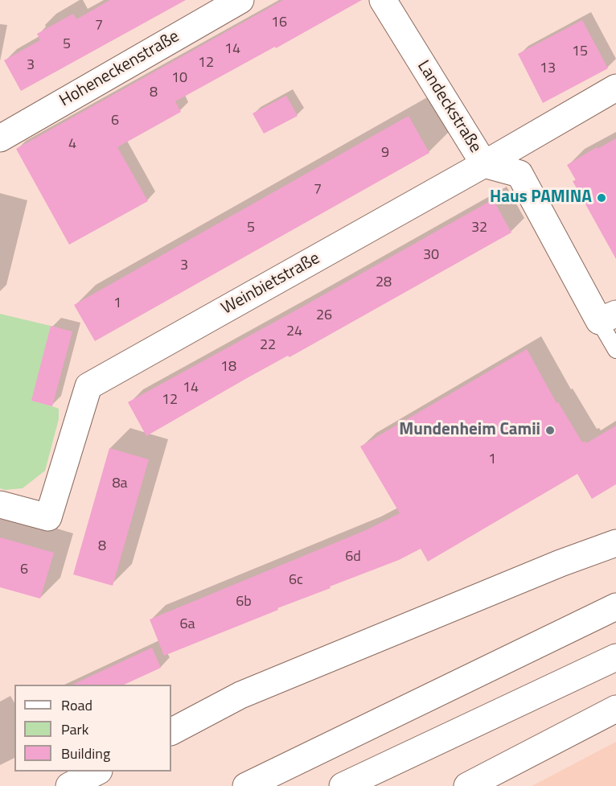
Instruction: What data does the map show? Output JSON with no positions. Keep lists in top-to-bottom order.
{
  "streets": {
    "main road": ["Hoheneckenstraße", "Landeckstraße", "Weinbietstraße"]
  },
  "crossings": [
    ["Landeckstraße", "Weinbietstraße"]
  ],
  "places": ["Haus PAMINA", "Mundenheim Camii"],
  "house_numbers": [
    "16",
    "7",
    "5",
    "14",
    "15",
    "12",
    "3",
    "13",
    "10",
    "8",
    "6",
    "4",
    "9",
    "7",
    "5",
    "32",
    "30",
    "3",
    "28",
    "1",
    "26",
    "24",
    "22",
    "18",
    "14",
    "12",
    "1",
    "8a",
    "8",
    "6d",
    "6",
    "6c",
    "6b",
    "6a"
  ],
  "legend": ["Road", "Park", "Building"]
}
